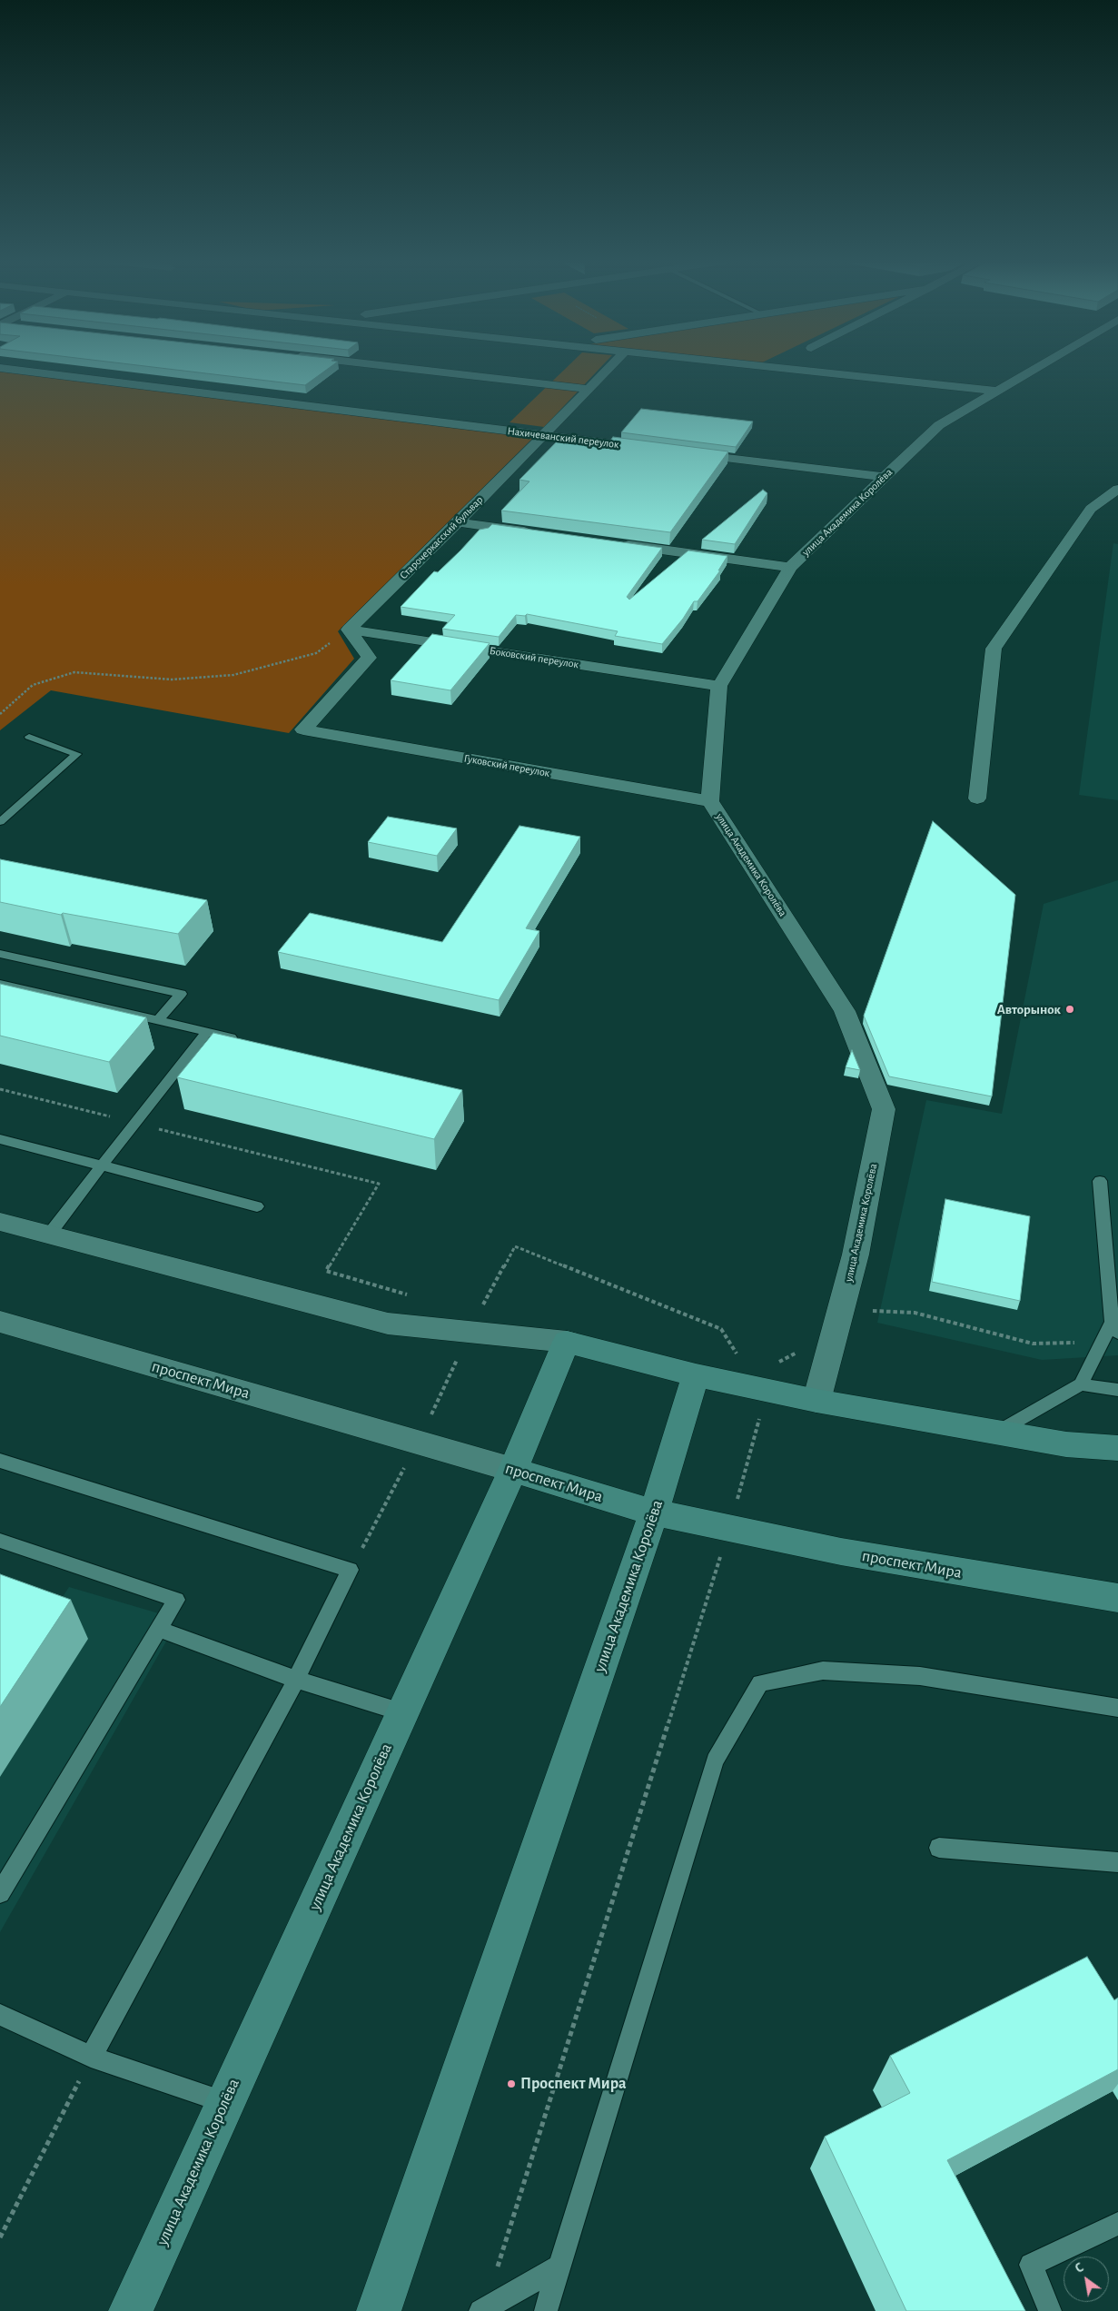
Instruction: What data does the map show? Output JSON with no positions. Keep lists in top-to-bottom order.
{
  "streets": {
    "main road": ["улица Академика Королёва", "проспект Мира"],
    "street": [
      "Нахичеванский переулок",
      "Старочеркасский бульвар",
      "Боковский переулок",
      "Гуковский переулок"
    ]
  },
  "crossings": [
    ["Нахичеванский переулок", "Старочеркасский бульвар"],
    ["улица Академика Королёва", "Боковский переулок"],
    ["улица Академика Королёва", "Гуковский переулок"],
    ["улица Академика Королёва", "проспект Мира"],
    ["Старочеркасский бульвар", "Боковский переулок"],
    ["Старочеркасский бульвар", "Гуковский переулок"],
    ["Боковский переулок", "Гуковский переулок"]
  ],
  "places": ["Авторынок", "Проспект Мира"],
  "north": "top left"
}
